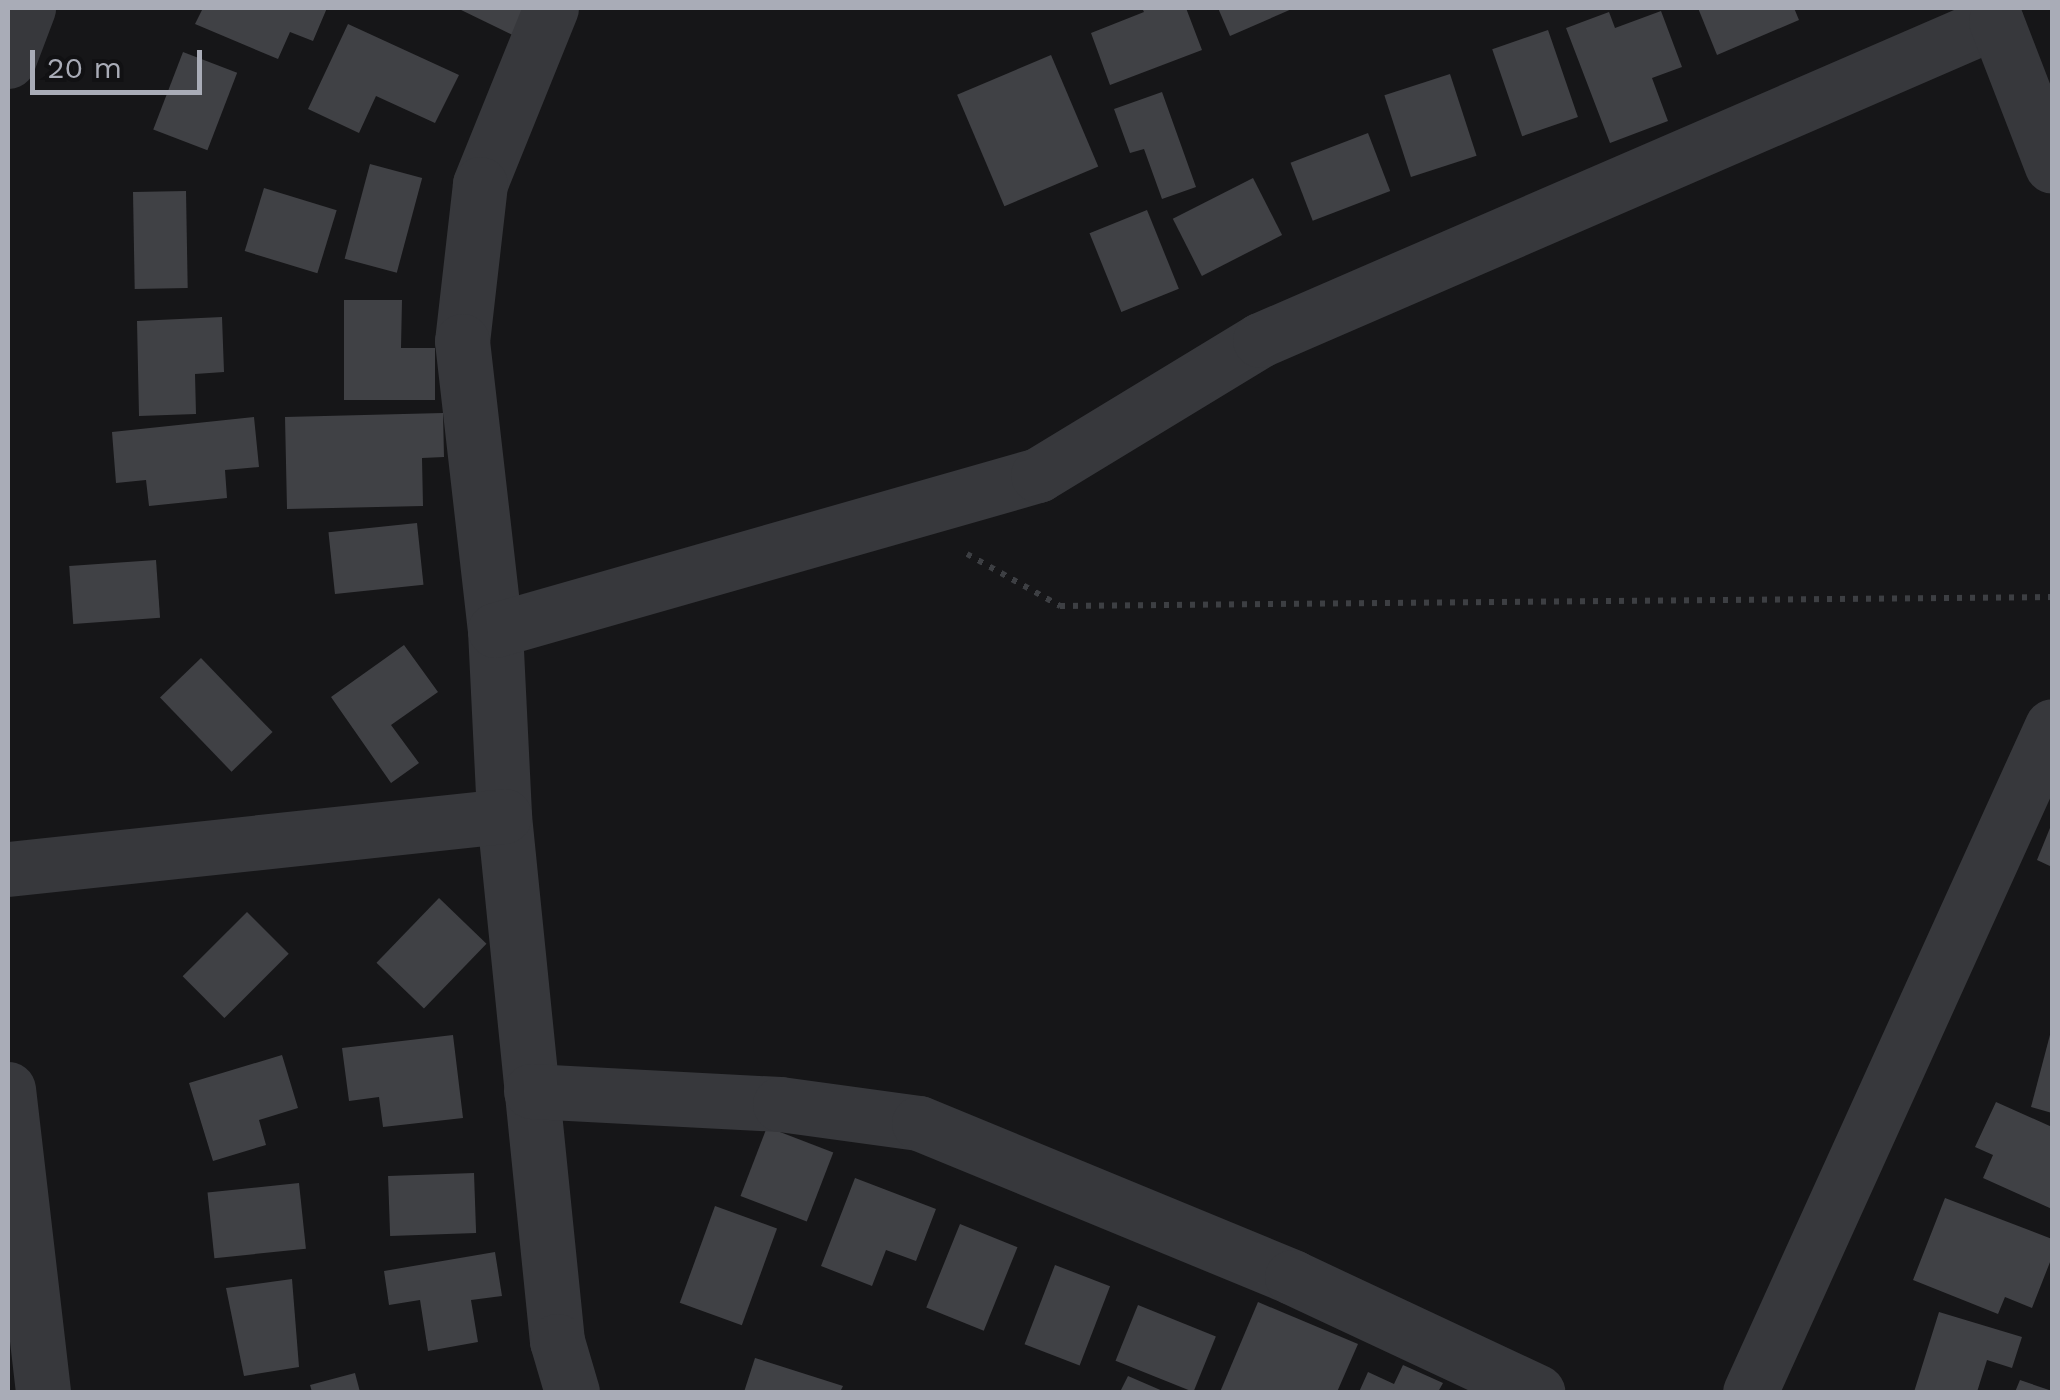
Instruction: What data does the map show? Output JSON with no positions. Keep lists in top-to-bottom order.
{
  "scale_bar": "20 m"
}
